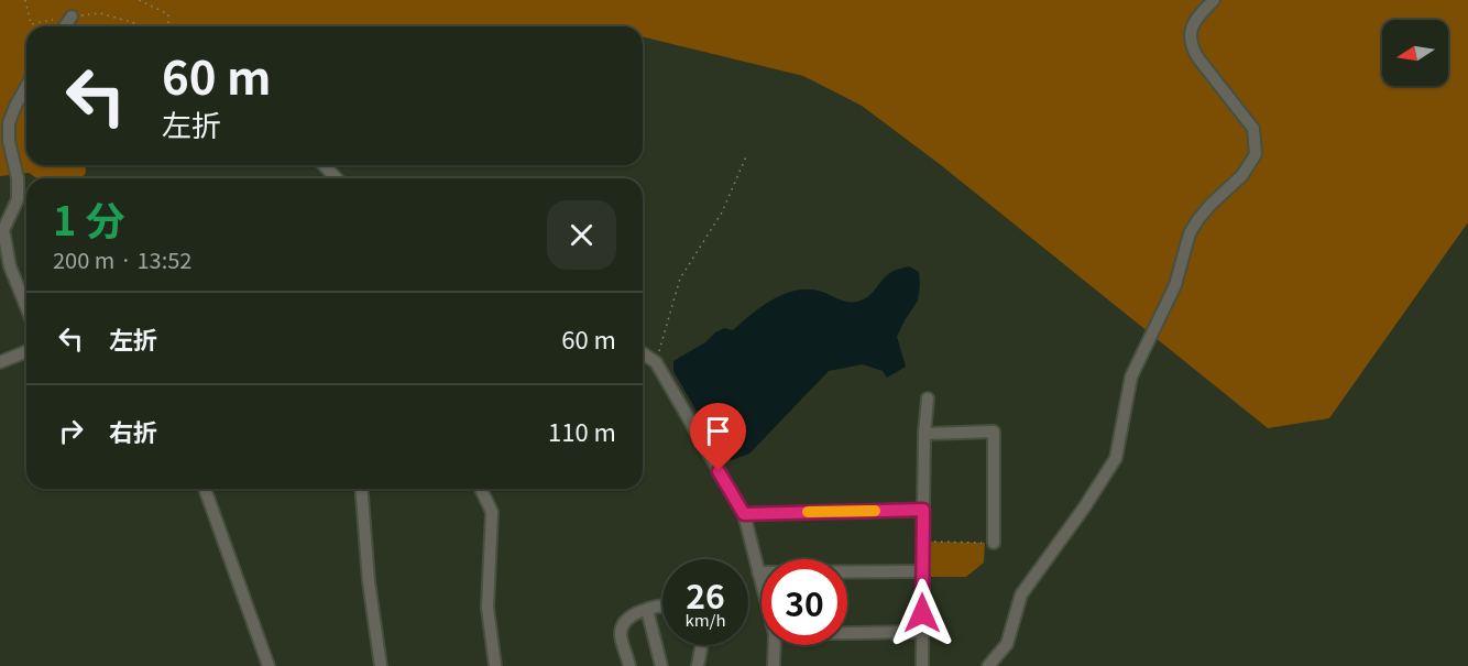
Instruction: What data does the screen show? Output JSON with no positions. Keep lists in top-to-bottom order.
{
  "north": "left",
  "page": {
    "turn": ["60 m", "左折"],
    "heading": ["1 分", "200 m · 13:52"],
    "list": [
      {
        "name": "左折",
        "value": "60 m"
      },
      {
        "name": "右折",
        "value": "110 m"
      }
    ],
    "speed": "26 km/h",
    "limit": "30"
  }
}
